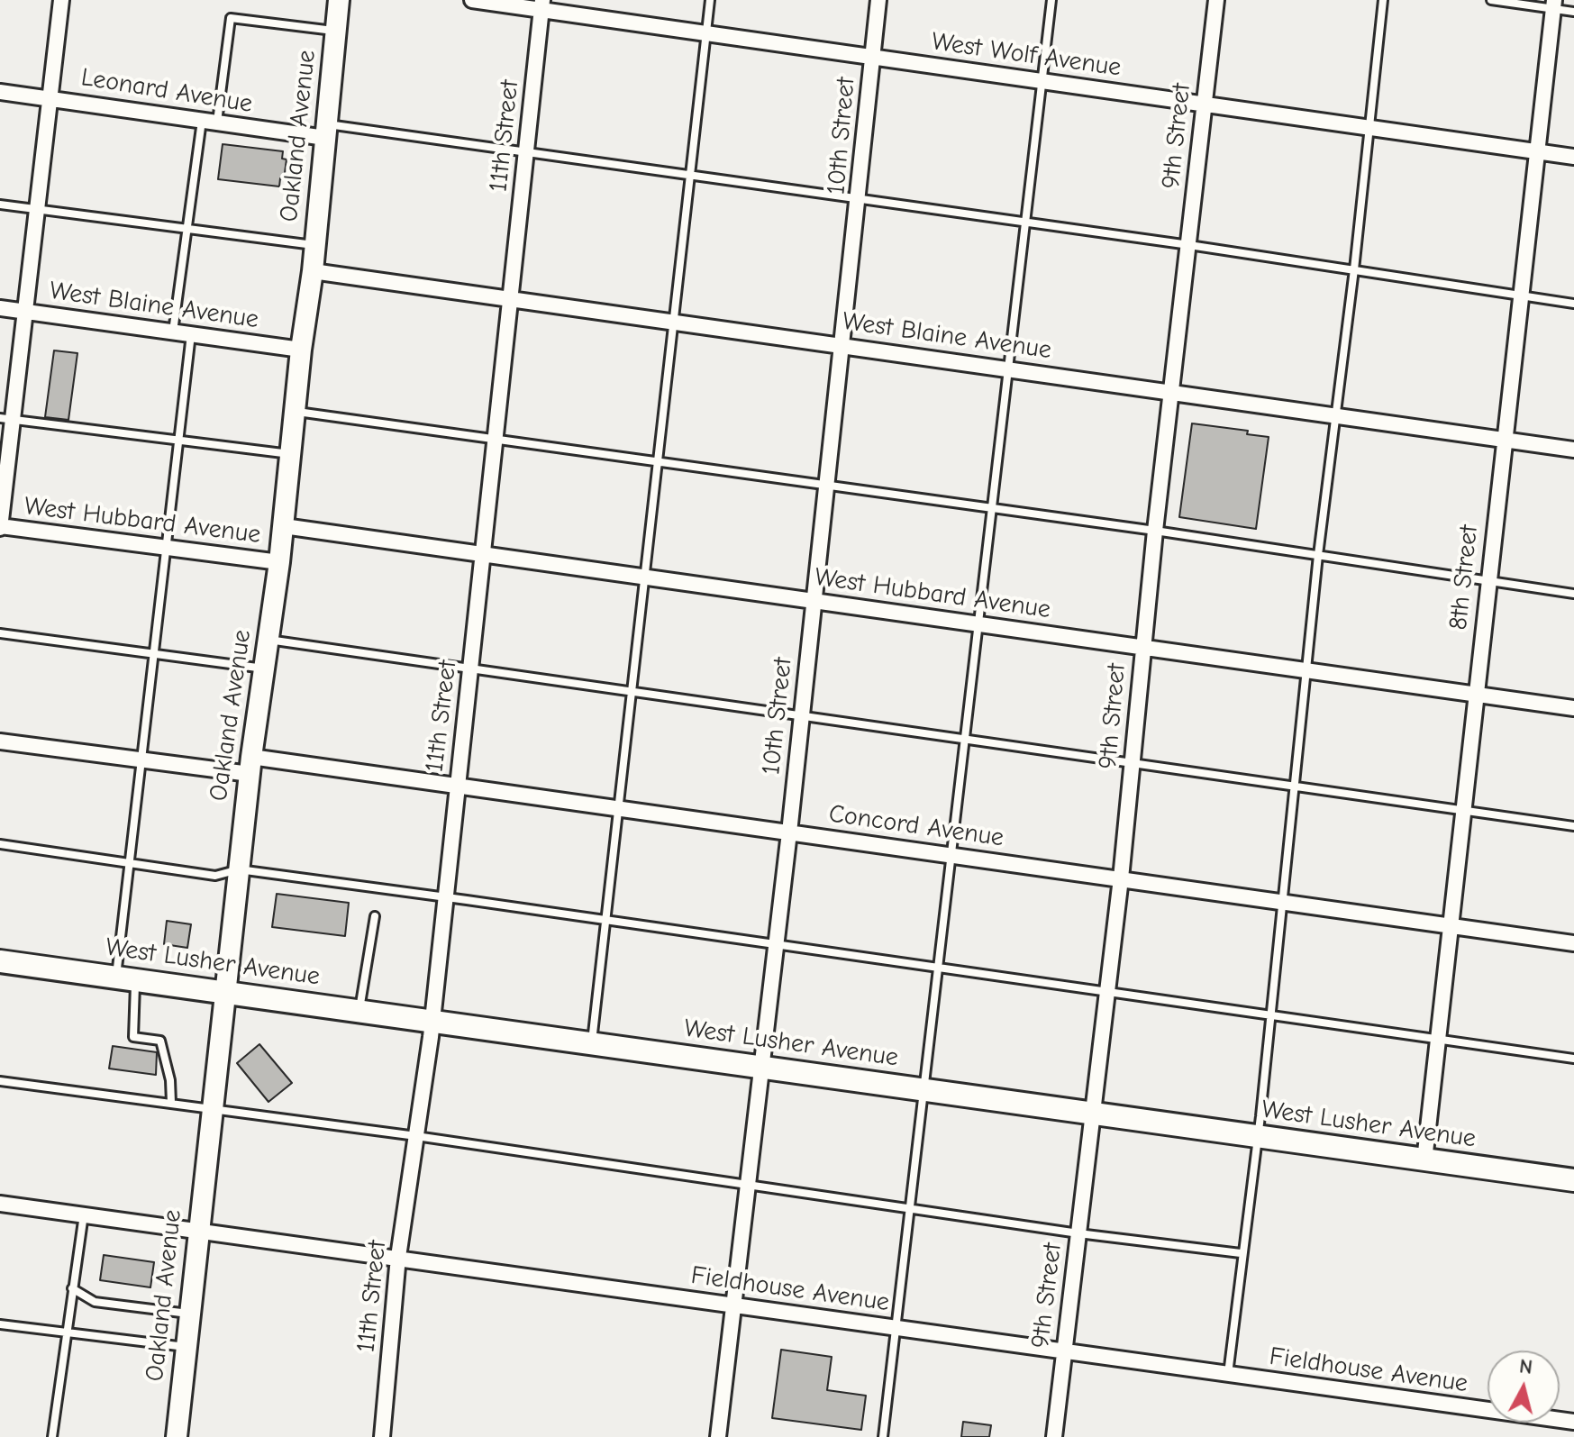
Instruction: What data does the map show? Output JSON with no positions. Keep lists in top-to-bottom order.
{
  "streets": {
    "main road": ["West Lusher Avenue"],
    "street": [
      "West Wolf Avenue",
      "Leonard Avenue",
      "Oakland Avenue",
      "11th Street",
      "10th Street",
      "9th Street",
      "West Blaine Avenue",
      "West Hubbard Avenue",
      "8th Street",
      "Concord Avenue",
      "Fieldhouse Avenue"
    ]
  },
  "crossings": [
    ["West Wolf Avenue", "11th Street"],
    ["West Wolf Avenue", "10th Street"],
    ["West Wolf Avenue", "9th Street"],
    ["West Wolf Avenue", "8th Street"],
    ["Leonard Avenue", "Oakland Avenue"],
    ["Oakland Avenue", "West Blaine Avenue"],
    ["Oakland Avenue", "West Hubbard Avenue"],
    ["Oakland Avenue", "Concord Avenue"],
    ["Oakland Avenue", "West Lusher Avenue"],
    ["Oakland Avenue", "Fieldhouse Avenue"],
    ["11th Street", "West Blaine Avenue"],
    ["11th Street", "West Hubbard Avenue"],
    ["11th Street", "Concord Avenue"],
    ["11th Street", "West Lusher Avenue"],
    ["11th Street", "Fieldhouse Avenue"],
    ["10th Street", "West Blaine Avenue"],
    ["10th Street", "West Hubbard Avenue"],
    ["10th Street", "Concord Avenue"],
    ["10th Street", "West Lusher Avenue"],
    ["10th Street", "Fieldhouse Avenue"],
    ["9th Street", "West Blaine Avenue"],
    ["9th Street", "West Hubbard Avenue"],
    ["9th Street", "Concord Avenue"],
    ["9th Street", "West Lusher Avenue"],
    ["9th Street", "Fieldhouse Avenue"],
    ["West Blaine Avenue", "8th Street"],
    ["West Hubbard Avenue", "8th Street"],
    ["8th Street", "Concord Avenue"],
    ["8th Street", "West Lusher Avenue"]
  ],
  "north": "top"
}
